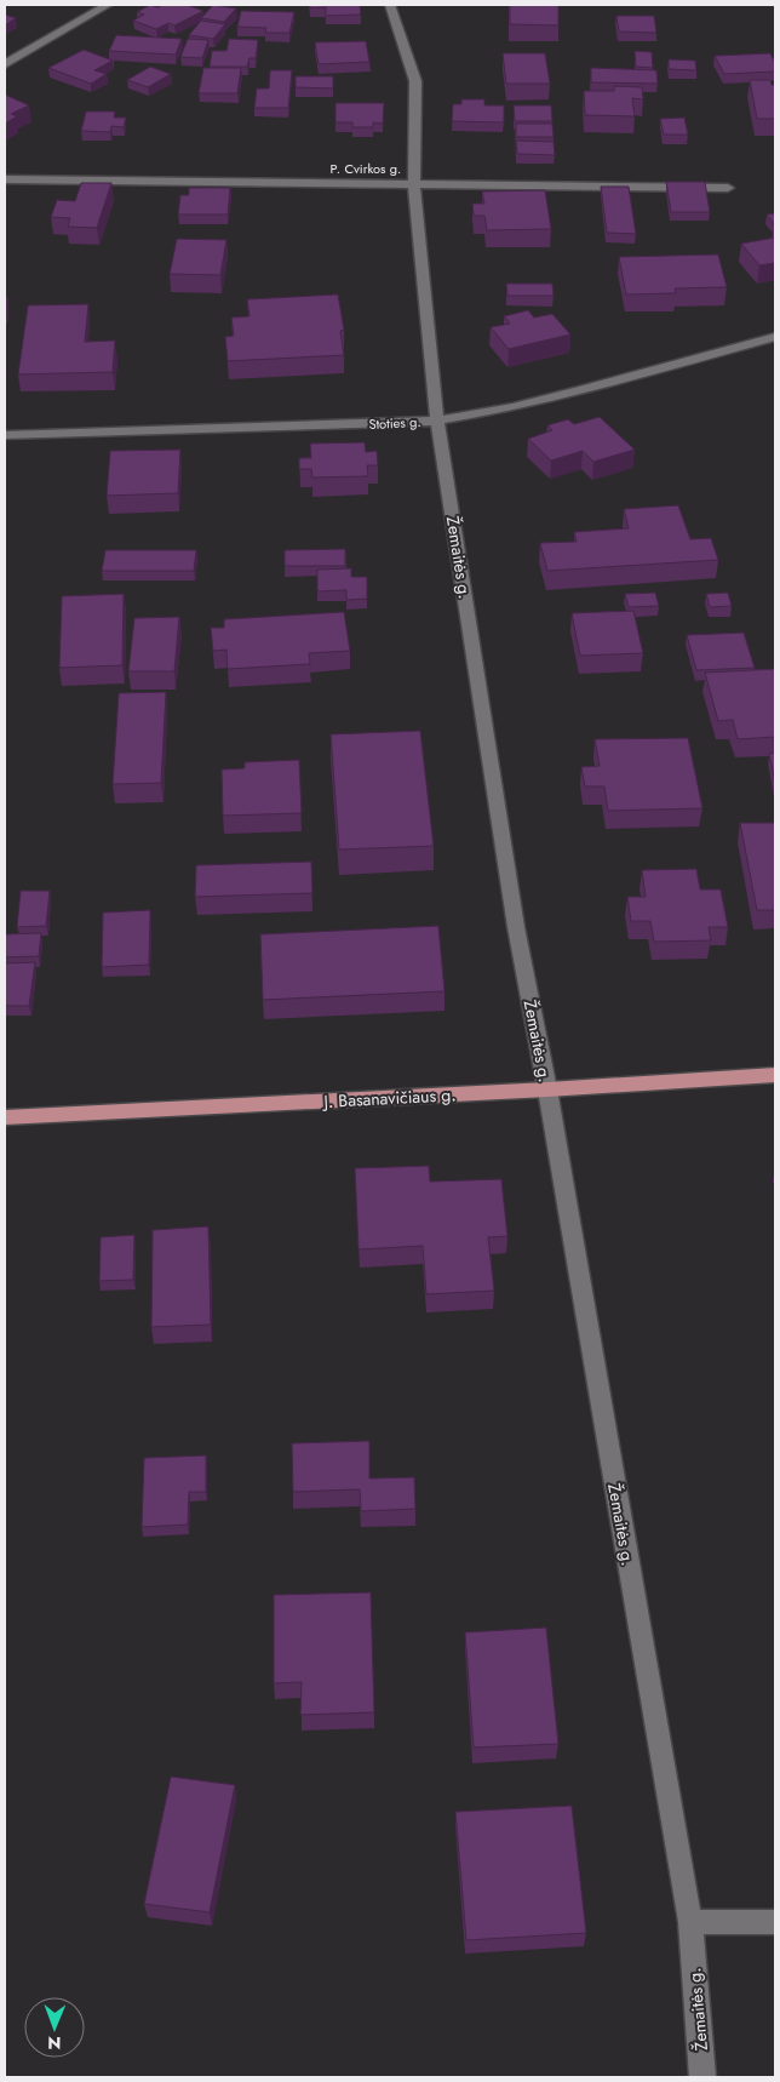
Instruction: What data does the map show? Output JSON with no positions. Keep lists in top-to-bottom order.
{
  "streets": {
    "main road": ["J. Basanavičiaus g."],
    "street": ["P. Cvirkos g.", "Stoties g.", "Žemaitės g."]
  },
  "crossings": [
    ["P. Cvirkos g.", "Žemaitės g."],
    ["Stoties g.", "Žemaitės g."],
    ["Žemaitės g.", "J. Basanavičiaus g."]
  ],
  "north": "bottom"
}
